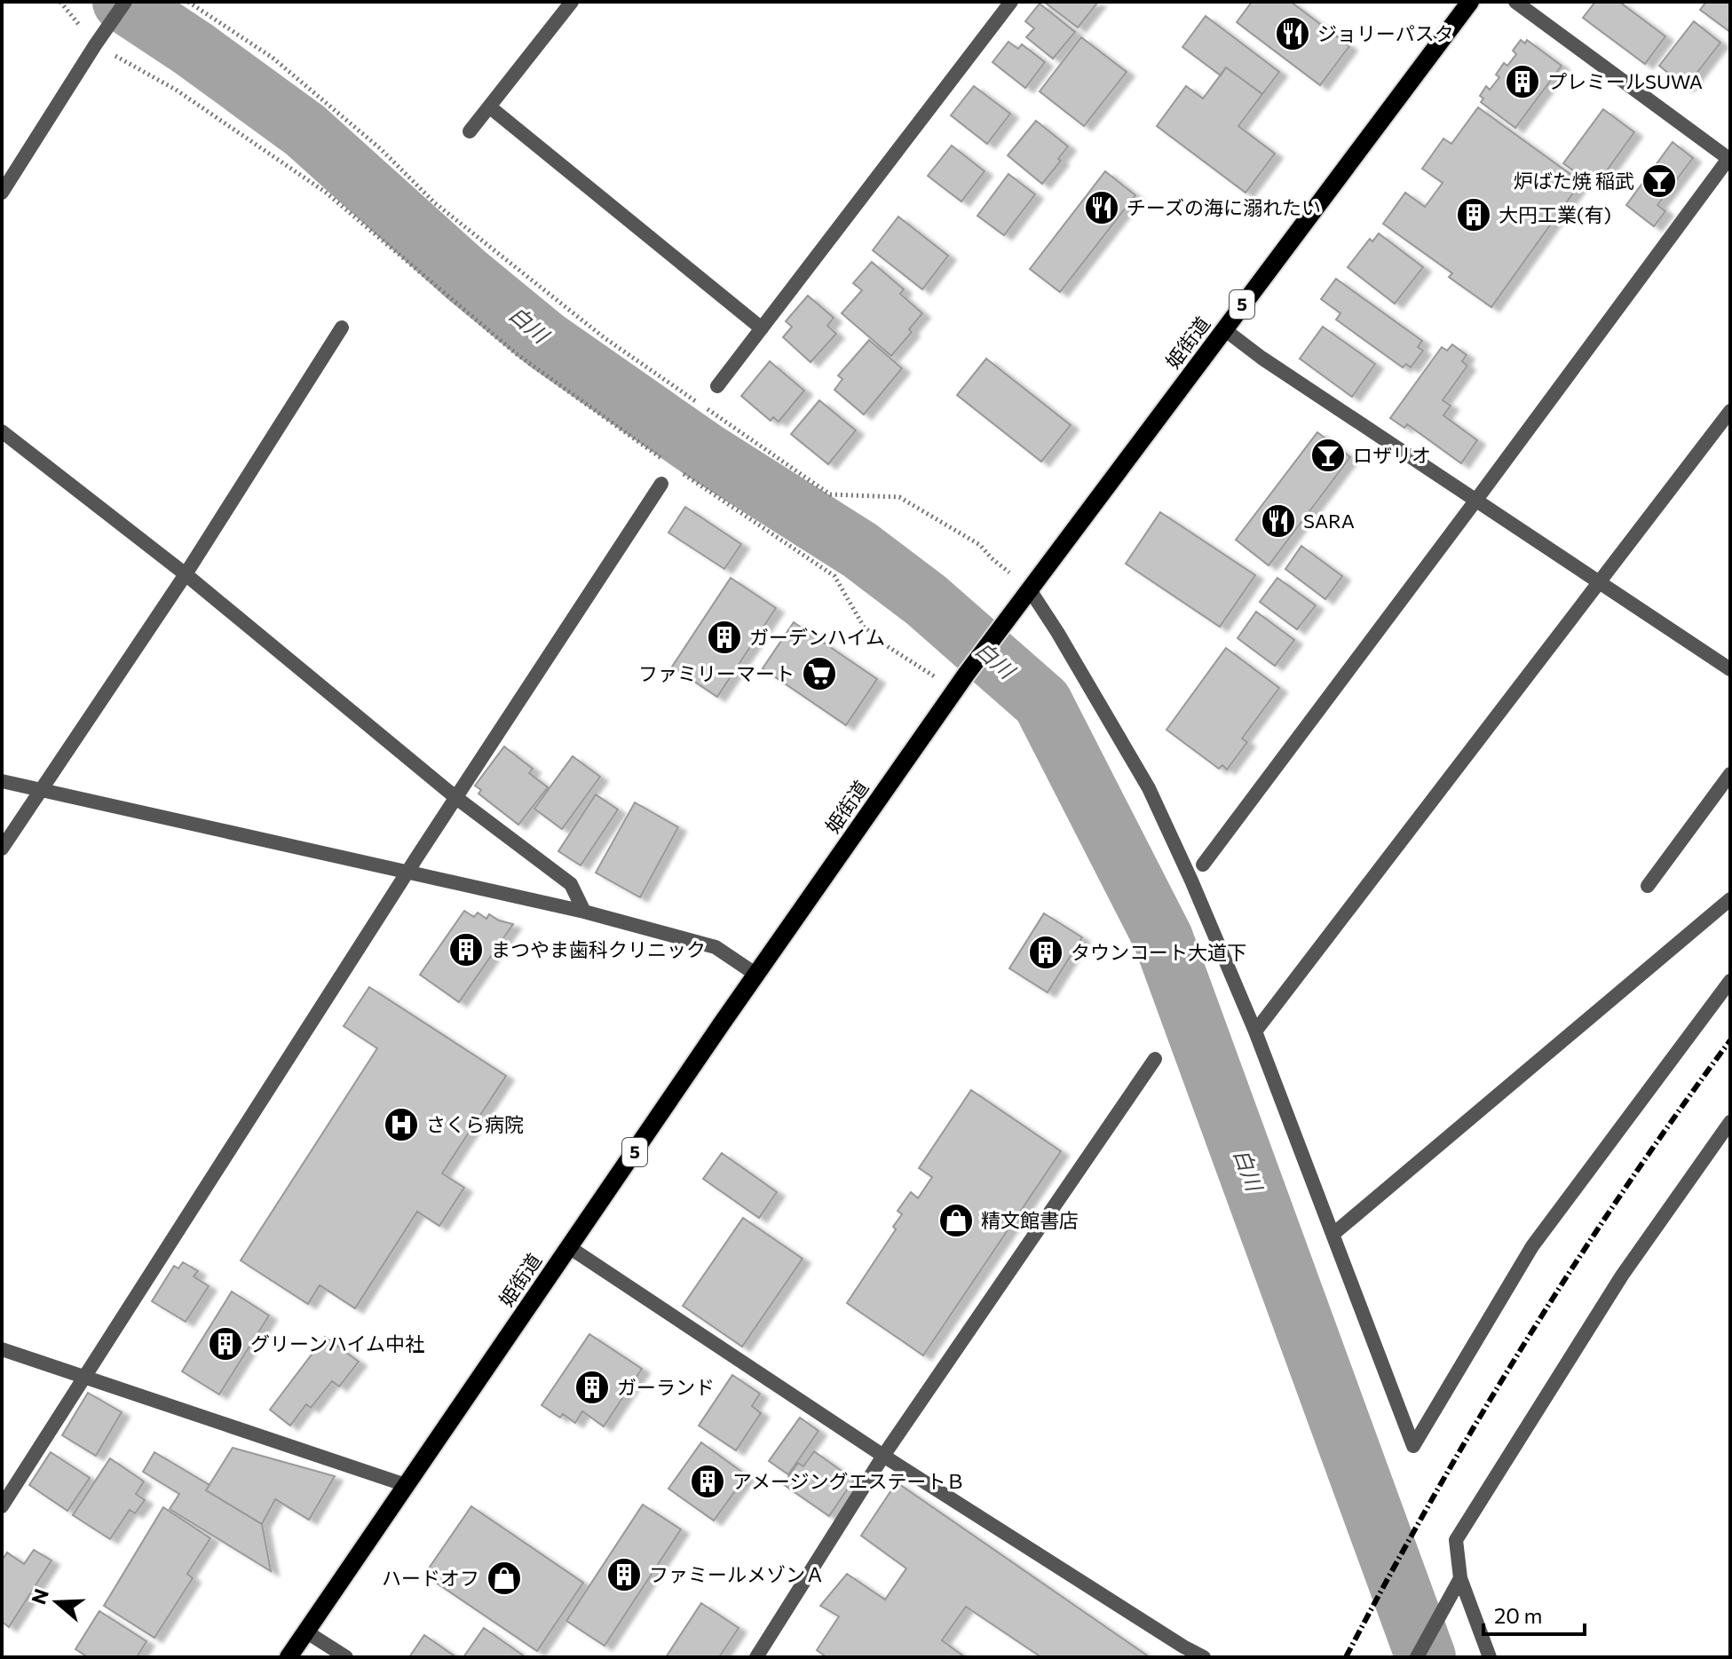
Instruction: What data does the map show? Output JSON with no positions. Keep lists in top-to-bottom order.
{
  "streets": {
    "main road": ["5", "姫街道"]
  },
  "water": ["白川"],
  "places": {
    "restaurant": ["ジョリーパスタ", "チーズの海に溺れたい", "SARA"],
    "building": [
      "プレミールSUWA",
      "大円工業(有)",
      "ガーデンハイム",
      "まつやま歯科クリニック",
      "タウンコート大道下",
      "グリーンハイム中社",
      "ガーランド",
      "アメージングエステートＢ",
      "ファミールメゾンＡ"
    ],
    "bar": ["炉ばた焼 稲武", "ロザリオ"],
    "supermarket": ["ファミリーマート"],
    "hospital": ["さくら病院"],
    "shop": ["精文館書店", "ハードオフ"]
  },
  "scale_bar": "20 m",
  "north": "left"
}
